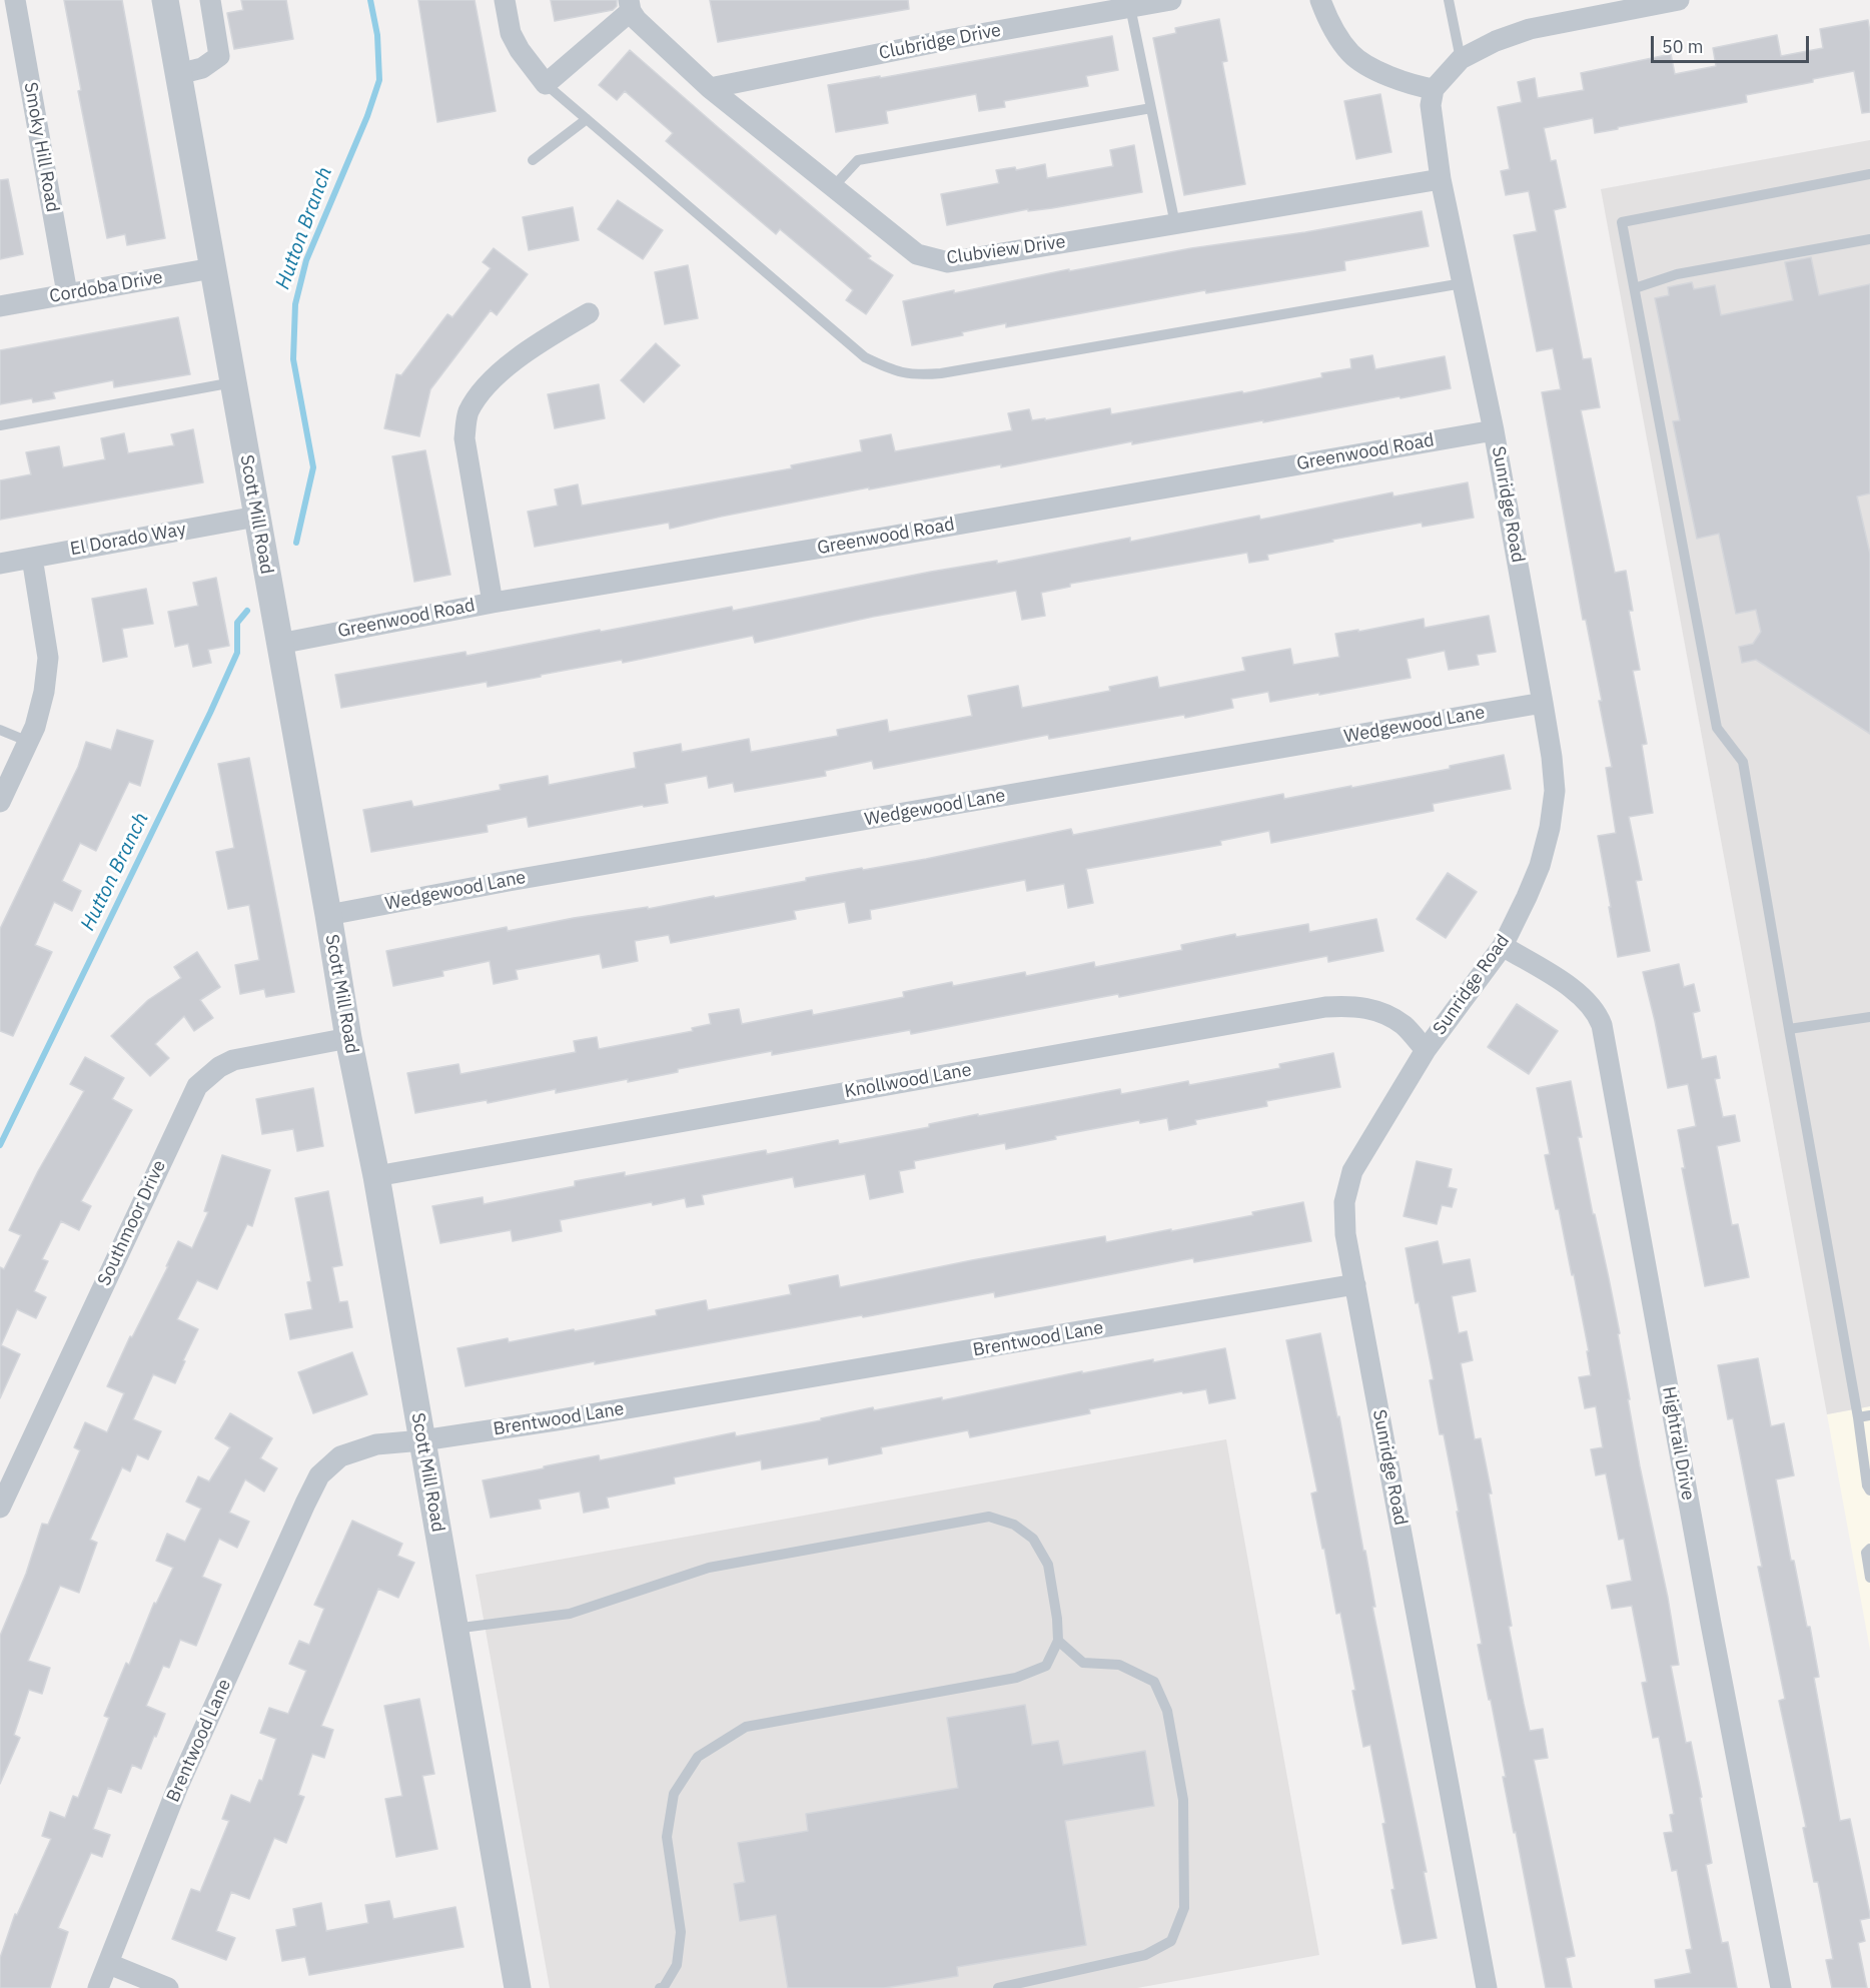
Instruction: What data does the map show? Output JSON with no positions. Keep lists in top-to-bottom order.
{
  "streets": {
    "street": [
      "Clubridge Drive",
      "Smoky Hill Road",
      "Clubview Drive",
      "Cordoba Drive",
      "Greenwood Road",
      "Sunridge Road",
      "Scott Mill Road",
      "El Dorado Way",
      "Wedgewood Lane",
      "Knollwood Lane",
      "Southmoor Drive",
      "Brentwood Lane",
      "Hightrail Drive"
    ]
  },
  "crossings": [
    ["Clubridge Drive", "Clubview Drive"],
    ["Smoky Hill Road", "Cordoba Drive"],
    ["Clubview Drive", "Sunridge Road"],
    ["Cordoba Drive", "Scott Mill Road"],
    ["Greenwood Road", "Sunridge Road"],
    ["Greenwood Road", "Scott Mill Road"],
    ["Sunridge Road", "Wedgewood Lane"],
    ["Sunridge Road", "Knollwood Lane"],
    ["Sunridge Road", "Brentwood Lane"],
    ["Sunridge Road", "Hightrail Drive"],
    ["Scott Mill Road", "El Dorado Way"],
    ["Scott Mill Road", "Wedgewood Lane"],
    ["Scott Mill Road", "Knollwood Lane"],
    ["Scott Mill Road", "Southmoor Drive"],
    ["Scott Mill Road", "Brentwood Lane"]
  ],
  "water": ["Hutton Branch"],
  "scale_bar": "50 m"
}
